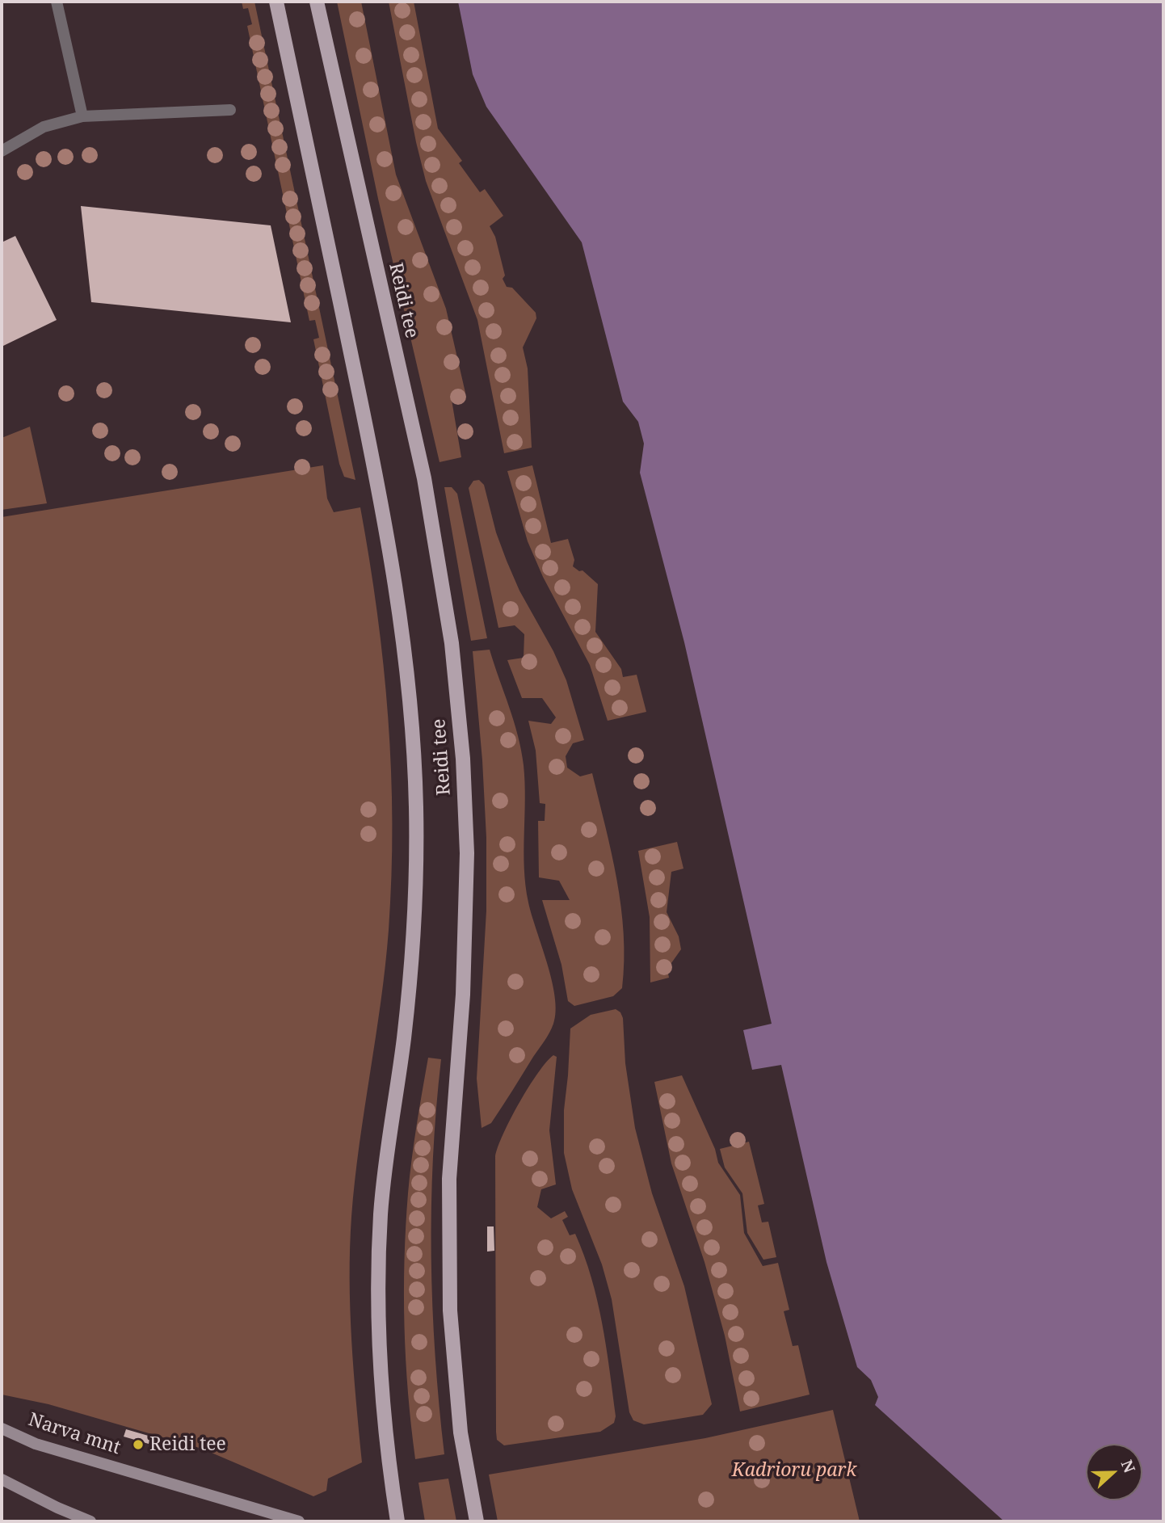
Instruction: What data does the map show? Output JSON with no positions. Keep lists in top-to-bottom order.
{
  "streets": {
    "main road": ["Reidi tee", "Narva mnt"]
  },
  "parks": ["Kadrioru park"],
  "places": ["Reidi tee"],
  "north": "right"
}
